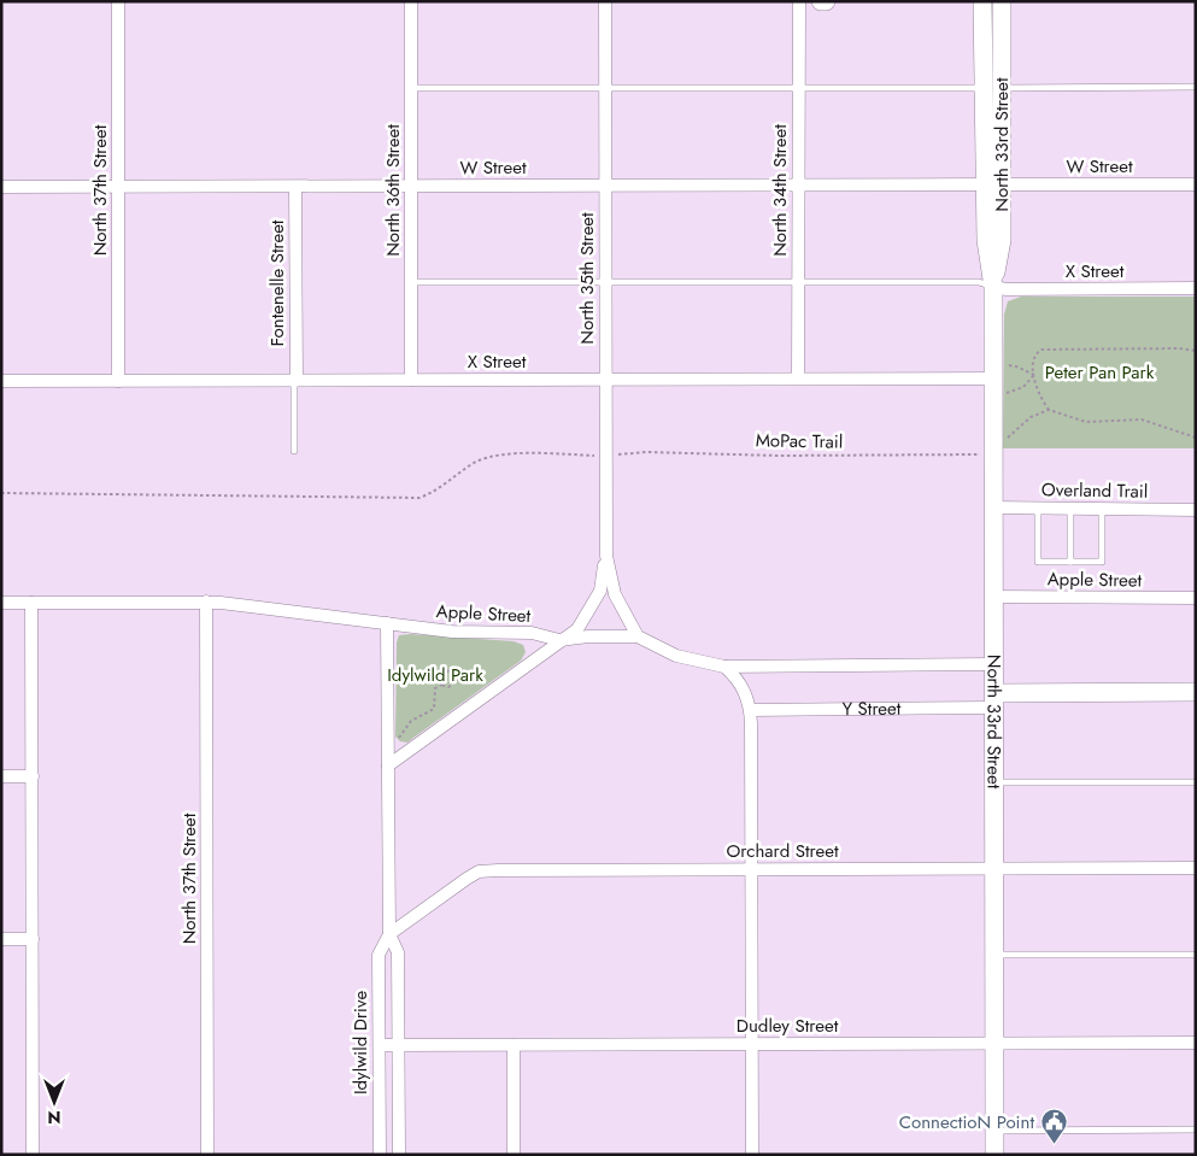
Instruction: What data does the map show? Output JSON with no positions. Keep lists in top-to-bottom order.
{
  "streets": {
    "main road": ["North 33rd Street", "Y Street"],
    "street": [
      "W Street",
      "North 37th Street",
      "North 36th Street",
      "North 34th Street",
      "X Street",
      "North 35th Street",
      "Fontenelle Street",
      "Overland Trail",
      "Apple Street",
      "Orchard Street",
      "Dudley Street",
      "Idylwild Drive"
    ],
    "path": ["MoPac Trail"]
  },
  "crossings": [
    ["North 33rd Street", "W Street"],
    ["North 33rd Street", "X Street"],
    ["North 33rd Street", "Overland Trail"],
    ["North 33rd Street", "Apple Street"],
    ["North 33rd Street", "Y Street"],
    ["North 33rd Street", "Orchard Street"],
    ["North 33rd Street", "Dudley Street"],
    ["W Street", "North 37th Street"],
    ["W Street", "North 36th Street"],
    ["W Street", "North 34th Street"],
    ["W Street", "North 35th Street"],
    ["W Street", "Fontenelle Street"],
    ["North 37th Street", "X Street"],
    ["North 37th Street", "Apple Street"],
    ["North 36th Street", "X Street"],
    ["North 34th Street", "X Street"],
    ["X Street", "North 35th Street"],
    ["X Street", "Fontenelle Street"],
    ["North 35th Street", "Apple Street"],
    ["Apple Street", "Idylwild Drive"],
    ["Orchard Street", "Idylwild Drive"],
    ["Dudley Street", "Idylwild Drive"]
  ],
  "parks": ["Peter Pan Park", "Idylwild Park"],
  "places": {
    "public building": ["ConnectioN Point"]
  },
  "north": "bottom"
}
